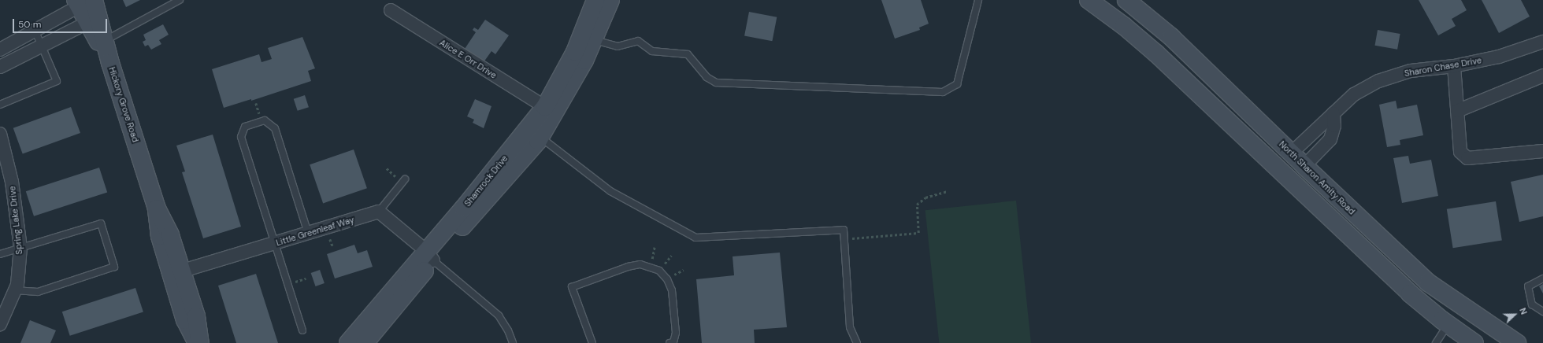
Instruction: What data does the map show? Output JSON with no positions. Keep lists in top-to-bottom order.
{
  "streets": {
    "street": [
      "Alice E Orr Drive",
      "Sharon Chase Drive",
      "Hickory Grove Road",
      "North Sharon Amity Road",
      "Shamrock Drive",
      "Spring Lake Drive",
      "Little Greenleaf Way"
    ]
  },
  "crossings": [
    ["Alice E Orr Drive", "Shamrock Drive"],
    ["Sharon Chase Drive", "North Sharon Amity Road"],
    ["Hickory Grove Road", "Little Greenleaf Way"]
  ],
  "scale_bar": "50 m",
  "north": "right"
}
